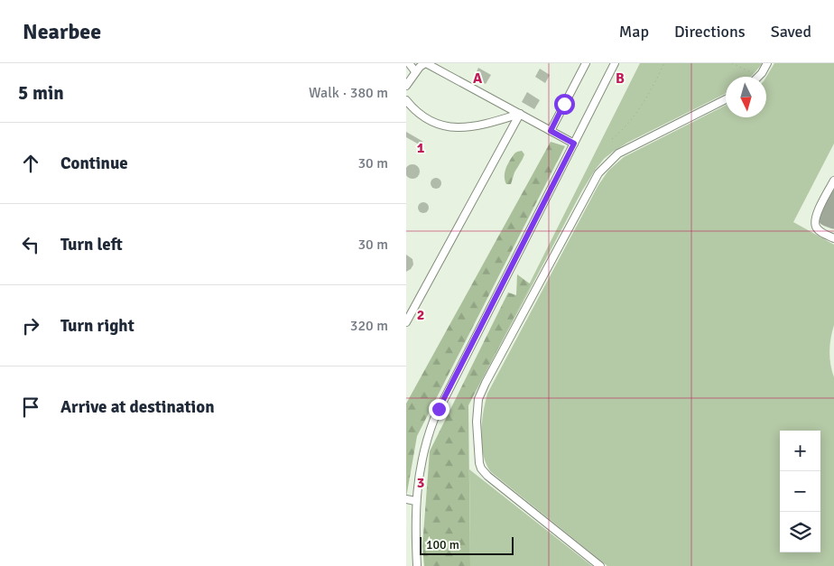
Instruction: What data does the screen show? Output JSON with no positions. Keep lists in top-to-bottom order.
{
  "scale_bar": "100 m",
  "north": "bottom",
  "page": {
    "header": "Nearbee",
    "nav": ["Map", "Directions", "Saved"],
    "heading": ["5 min", "Walk · 380 m"],
    "list": [
      ["Continue", "30 m"],
      ["Turn left", "30 m"],
      ["Turn right", "320 m"],
      "Arrive at destination"
    ],
    "map_buttons": ["+", "−"],
    "scale": "100 m"
  },
  "grid": {
    "columns": ["A", "B"],
    "rows": ["1", "2", "3"]
  }
}
